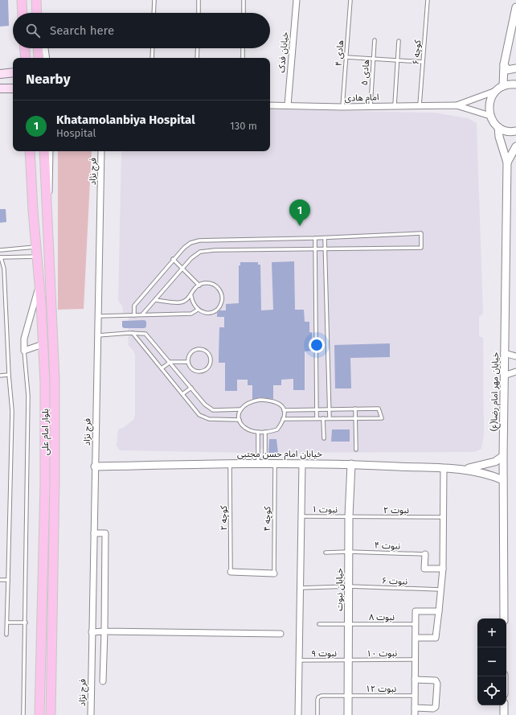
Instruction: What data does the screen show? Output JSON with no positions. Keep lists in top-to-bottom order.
{
  "streets": {
    "main road": ["بلوار امام علی"],
    "street": [
      "خیابان فدک",
      "امام هادی",
      "فرج نژاد",
      "خیابان مهر امام رضا(ع)",
      "خیابان امام حسن مجتبی",
      "خیابان نبوت"
    ],
    "lane": [
      "کوچه ۶",
      "هادی ۴",
      "هادی ۵",
      "نبوت ۱",
      "نبوت ۲",
      "کوچه ۲",
      "کوچه ۴",
      "نبوت ۴",
      "نبوت ۶",
      "نبوت ۸",
      "نبوت ۹",
      "نبوت ۱۰",
      "نبوت ۱۲"
    ]
  },
  "crossings": [
    ["خیابان فدک", "امام هادی"],
    ["کوچه ۶", "امام هادی"],
    ["هادی ۴", "امام هادی"],
    ["هادی ۵", "امام هادی"],
    ["فرج نژاد", "خیابان امام حسن مجتبی"],
    ["خیابان مهر امام رضا(ع)", "خیابان امام حسن مجتبی"],
    ["خیابان امام حسن مجتبی", "کوچه ۲"],
    ["خیابان امام حسن مجتبی", "کوچه ۴"],
    ["خیابان امام حسن مجتبی", "خیابان نبوت"],
    ["نبوت ۱", "نبوت ۲"],
    ["نبوت ۱", "خیابان نبوت"],
    ["نبوت ۲", "خیابان نبوت"],
    ["نبوت ۴", "خیابان نبوت"],
    ["نبوت ۶", "خیابان نبوت"],
    ["خیابان نبوت", "نبوت ۸"],
    ["خیابان نبوت", "نبوت ۹"],
    ["خیابان نبوت", "نبوت ۱۰"],
    ["خیابان نبوت", "نبوت ۱۲"],
    ["نبوت ۹", "نبوت ۱۰"]
  ],
  "page": {
    "search": "Search here",
    "heading": "Nearby",
    "list": [
      {
        "mark": "1",
        "name": "Khatamolanbiya Hospital",
        "note": "Hospital",
        "value": "130 m"
      }
    ],
    "pins": "1",
    "map_buttons": ["+", "−"]
  }
}
